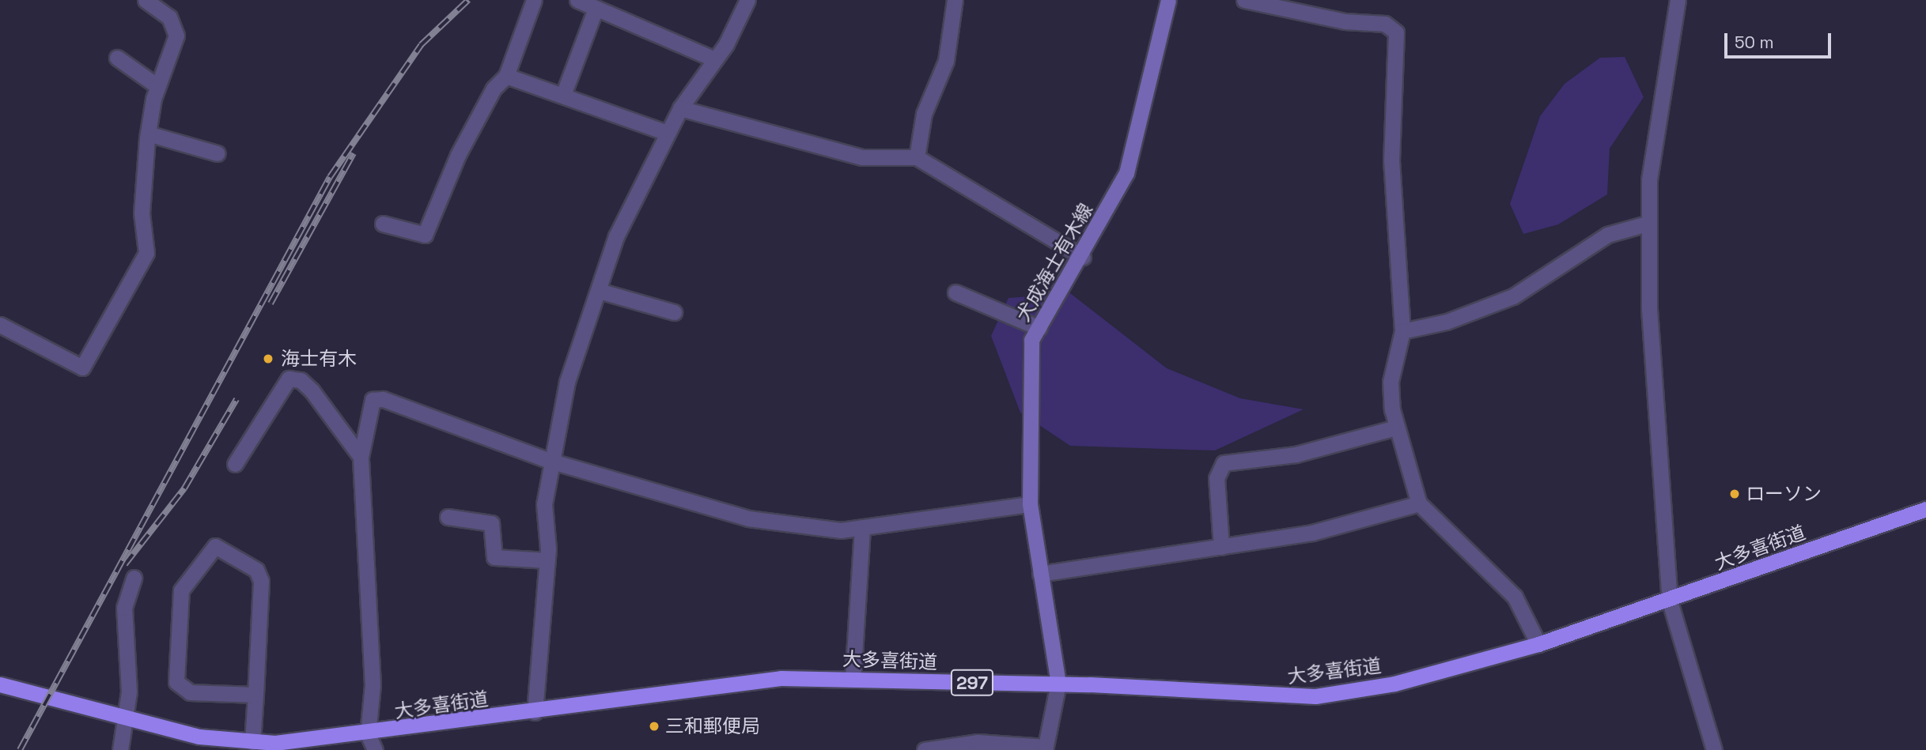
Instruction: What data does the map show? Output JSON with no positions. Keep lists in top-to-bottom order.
{
  "streets": {
    "highway": ["大多喜街道", "297"],
    "main road": ["犬成海士有木線"]
  },
  "crossings": [
    ["犬成海士有木線", "大多喜街道"]
  ],
  "places": ["海士有木", "ローソン", "三和郵便局"],
  "scale_bar": "50 m"
}
